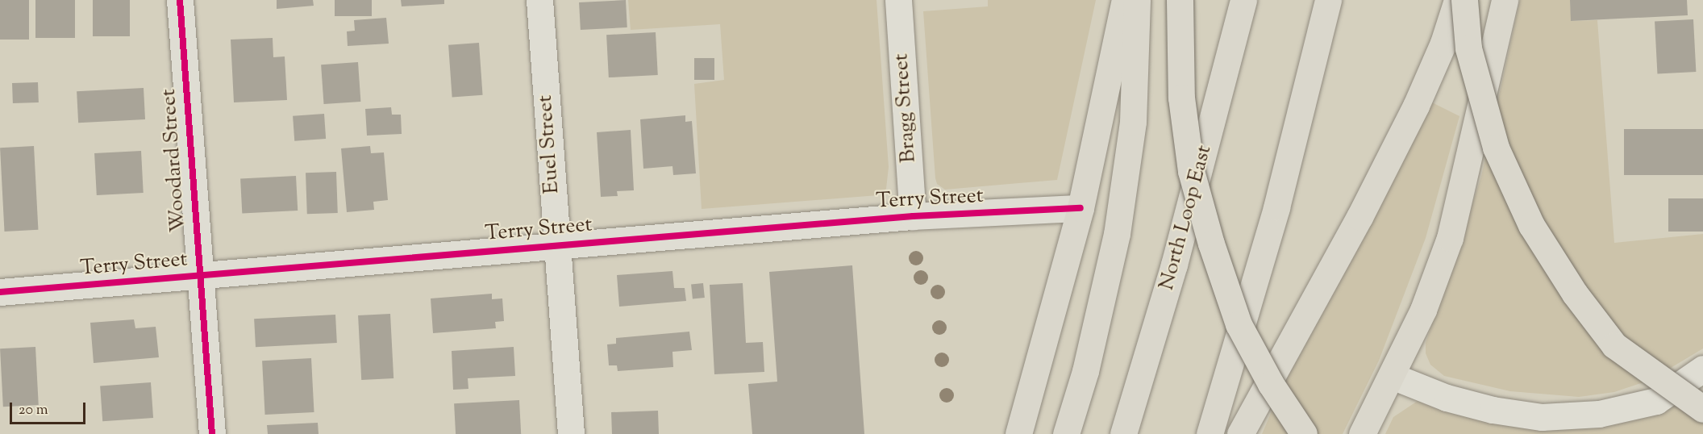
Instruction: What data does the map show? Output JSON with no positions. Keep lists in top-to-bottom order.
{
  "streets": {
    "main road": ["North Loop East"],
    "street": [
      "Bragg Street",
      "Euel Street",
      "Woodard Street",
      "Terry Street"
    ]
  },
  "crossings": [
    ["Bragg Street", "Terry Street"],
    ["Euel Street", "Terry Street"],
    ["Woodard Street", "Terry Street"]
  ],
  "scale_bar": "20 m"
}
